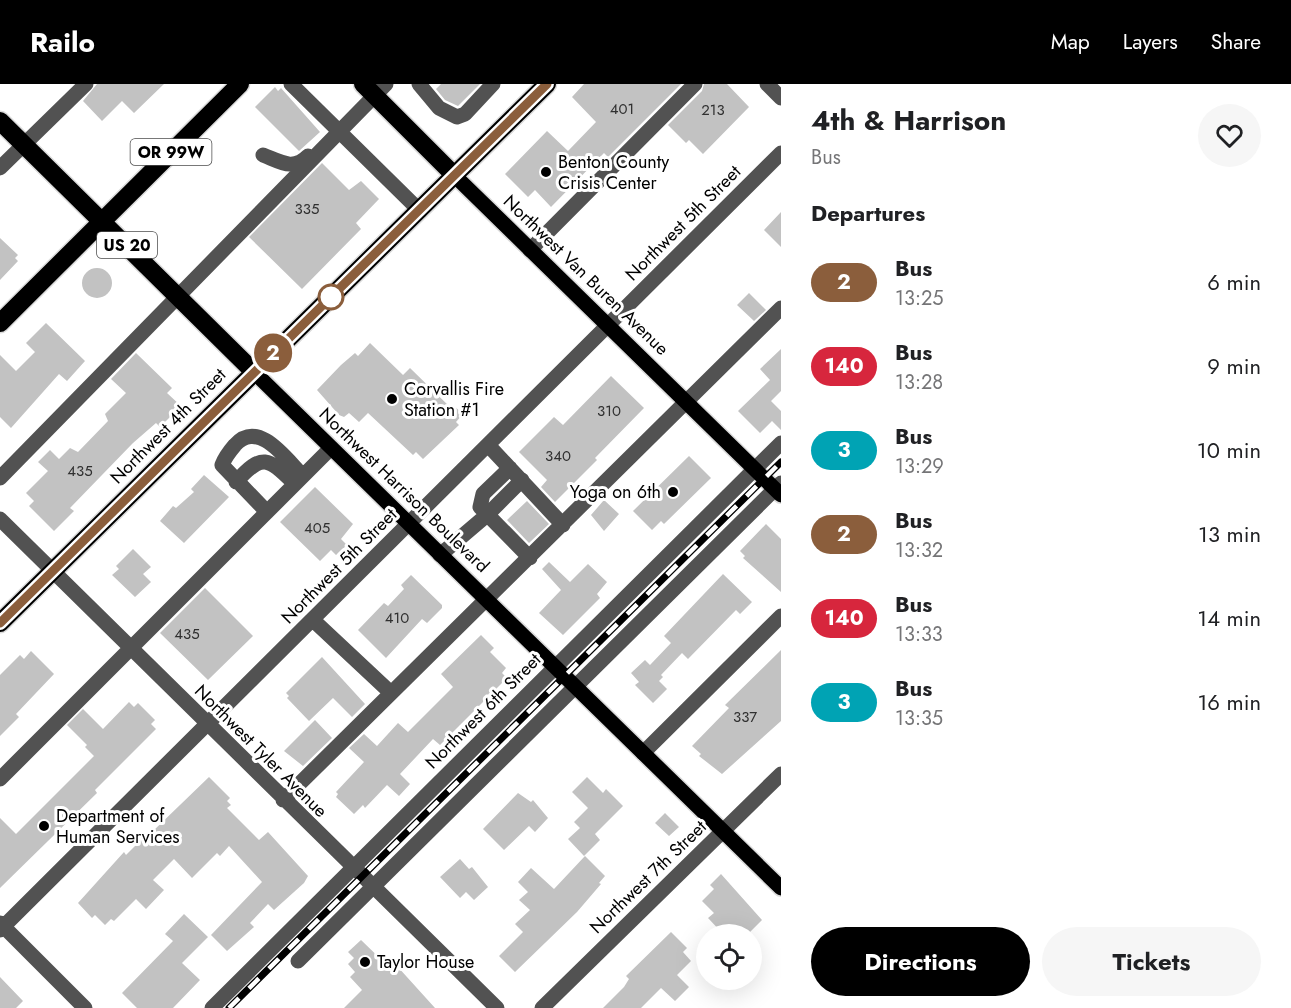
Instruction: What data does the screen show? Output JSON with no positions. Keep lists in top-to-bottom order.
{
  "streets": {
    "highway": [
      "OR 99W",
      "US 20",
      "Northwest Van Buren Avenue",
      "Northwest 4th Street",
      "Northwest Harrison Boulevard"
    ],
    "street": [
      "Northwest 5th Street",
      "Northwest 6th Street",
      "Northwest Tyler Avenue",
      "Northwest 7th Street"
    ]
  },
  "crossings": [
    ["OR 99W", "Northwest Harrison Boulevard"],
    ["Northwest 5th Street", "Northwest Van Buren Avenue"],
    ["Northwest 5th Street", "Northwest Harrison Boulevard"],
    ["Northwest 5th Street", "Northwest Tyler Avenue"],
    ["Northwest Van Buren Avenue", "Northwest 4th Street"],
    ["Northwest Van Buren Avenue", "Northwest 6th Street"],
    ["Northwest 4th Street", "Northwest Harrison Boulevard"],
    ["Northwest 4th Street", "Northwest Tyler Avenue"],
    ["Northwest Harrison Boulevard", "Northwest 6th Street"],
    ["Northwest Harrison Boulevard", "Northwest 7th Street"],
    ["Northwest 6th Street", "Northwest Tyler Avenue"]
  ],
  "places": [
    "Benton County Crisis Center",
    "Corvallis Fire Station #1",
    "Yoga on 6th",
    "Department of Human Services",
    "Taylor House"
  ],
  "lines": ["bus line 2"],
  "house_numbers": [
    "401",
    "213",
    "335",
    "310",
    "340",
    "435",
    "405",
    "410",
    "435",
    "337"
  ],
  "page": {
    "header": "Railo",
    "nav": ["Map", "Layers", "Share"],
    "on_map": "2",
    "heading": [
      ["4th & Harrison", "Bus"],
      "Departures"
    ],
    "list": [
      {
        "mark": "2",
        "name": "Bus",
        "note": "13:25",
        "value": "6 min"
      },
      {
        "mark": "140",
        "name": "Bus",
        "note": "13:28",
        "value": "9 min"
      },
      {
        "mark": "3",
        "name": "Bus",
        "note": "13:29",
        "value": "10 min"
      },
      {
        "mark": "2",
        "name": "Bus",
        "note": "13:32",
        "value": "13 min"
      },
      {
        "mark": "140",
        "name": "Bus",
        "note": "13:33",
        "value": "14 min"
      },
      {
        "mark": "3",
        "name": "Bus",
        "note": "13:35",
        "value": "16 min"
      }
    ],
    "buttons": ["Directions", "Tickets"]
  }
}
